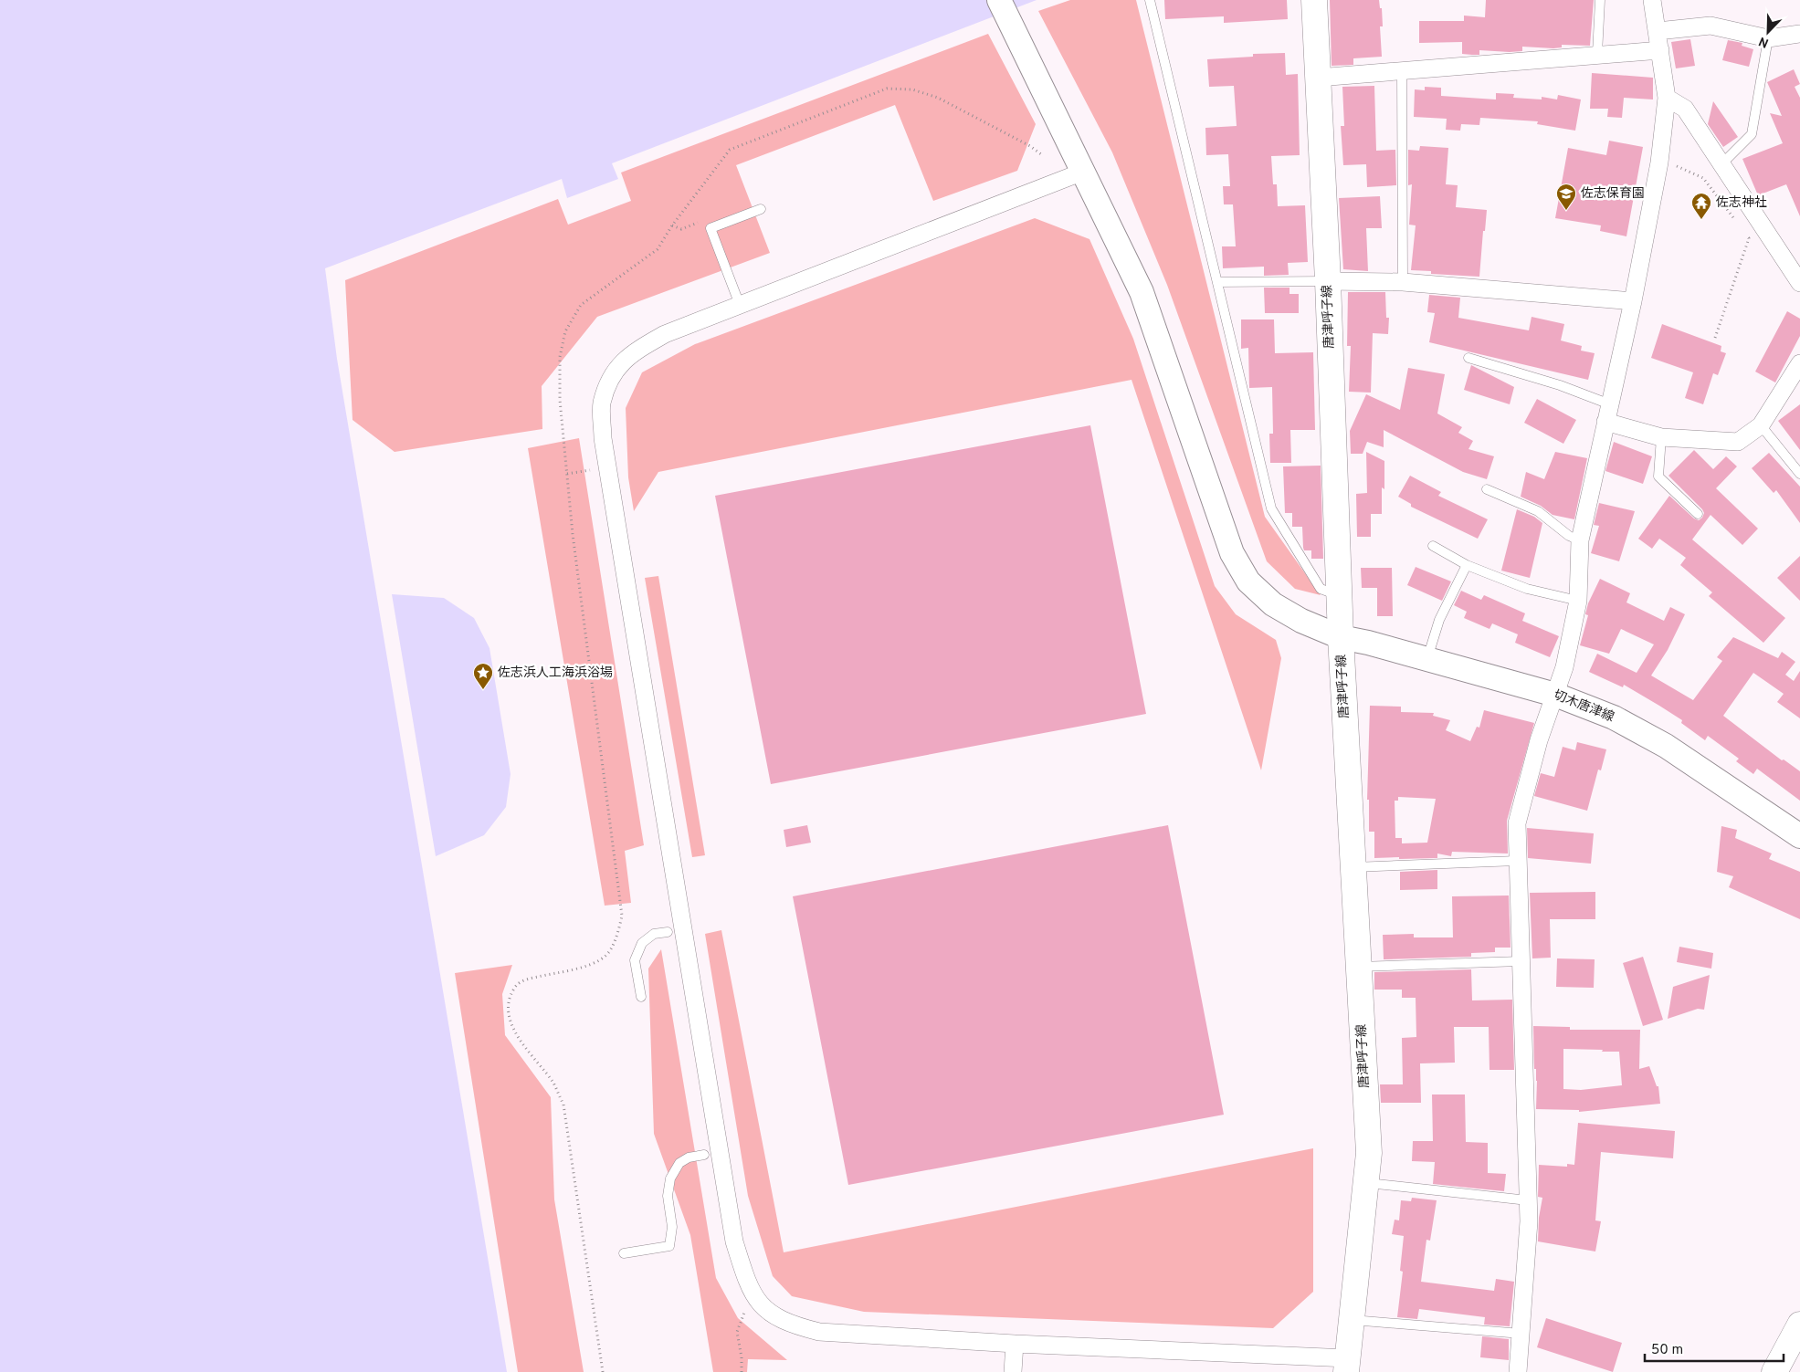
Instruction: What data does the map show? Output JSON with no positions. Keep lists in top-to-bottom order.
{
  "streets": {
    "main road": ["唐津呼子線"],
    "street": ["切木唐津線"]
  },
  "crossings": [
    ["唐津呼子線", "切木唐津線"]
  ],
  "places": {
    "school or university": ["佐志保育園"],
    "temple": ["佐志神社"],
    "place": ["佐志浜人工海浜浴場"]
  },
  "scale_bar": "50 m",
  "north": "bottom left"
}
